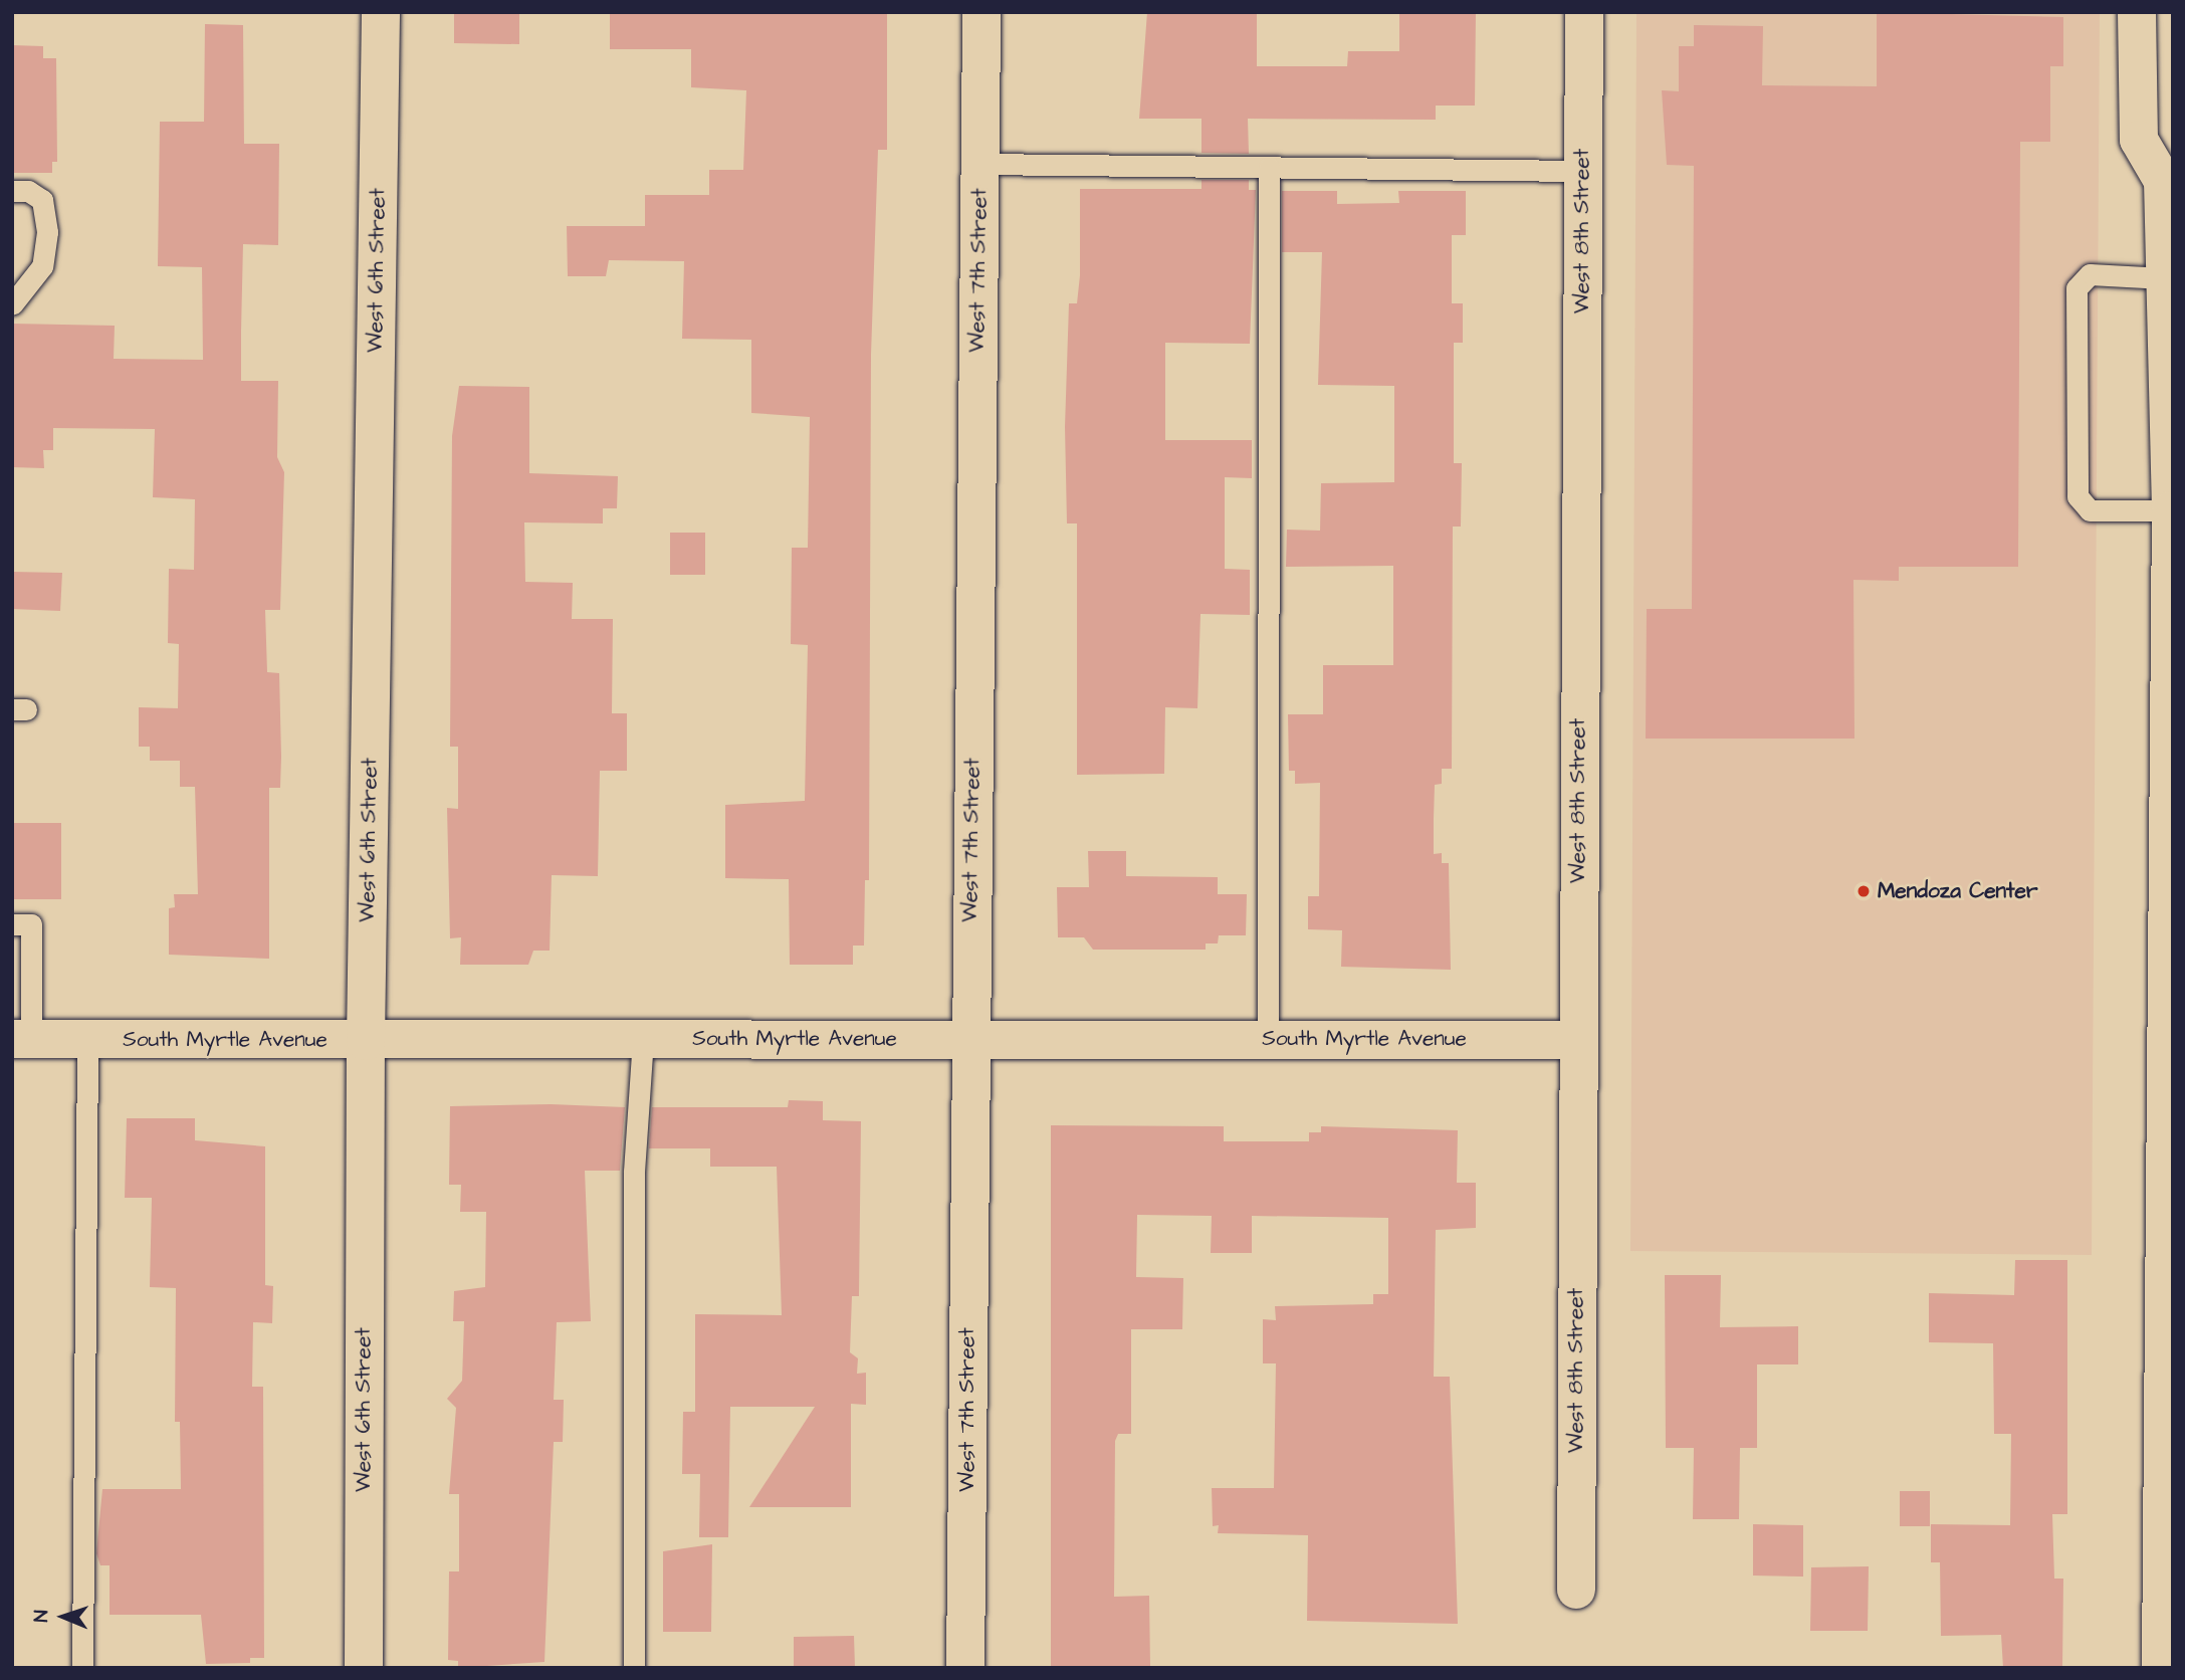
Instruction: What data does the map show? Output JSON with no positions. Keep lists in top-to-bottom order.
{
  "streets": {
    "street": [
      "West 8th Street",
      "West 6th Street",
      "West 7th Street",
      "South Myrtle Avenue"
    ]
  },
  "crossings": [
    ["West 8th Street", "South Myrtle Avenue"],
    ["West 6th Street", "South Myrtle Avenue"],
    ["West 7th Street", "South Myrtle Avenue"]
  ],
  "places": ["Mendoza Center"],
  "north": "left"
}
